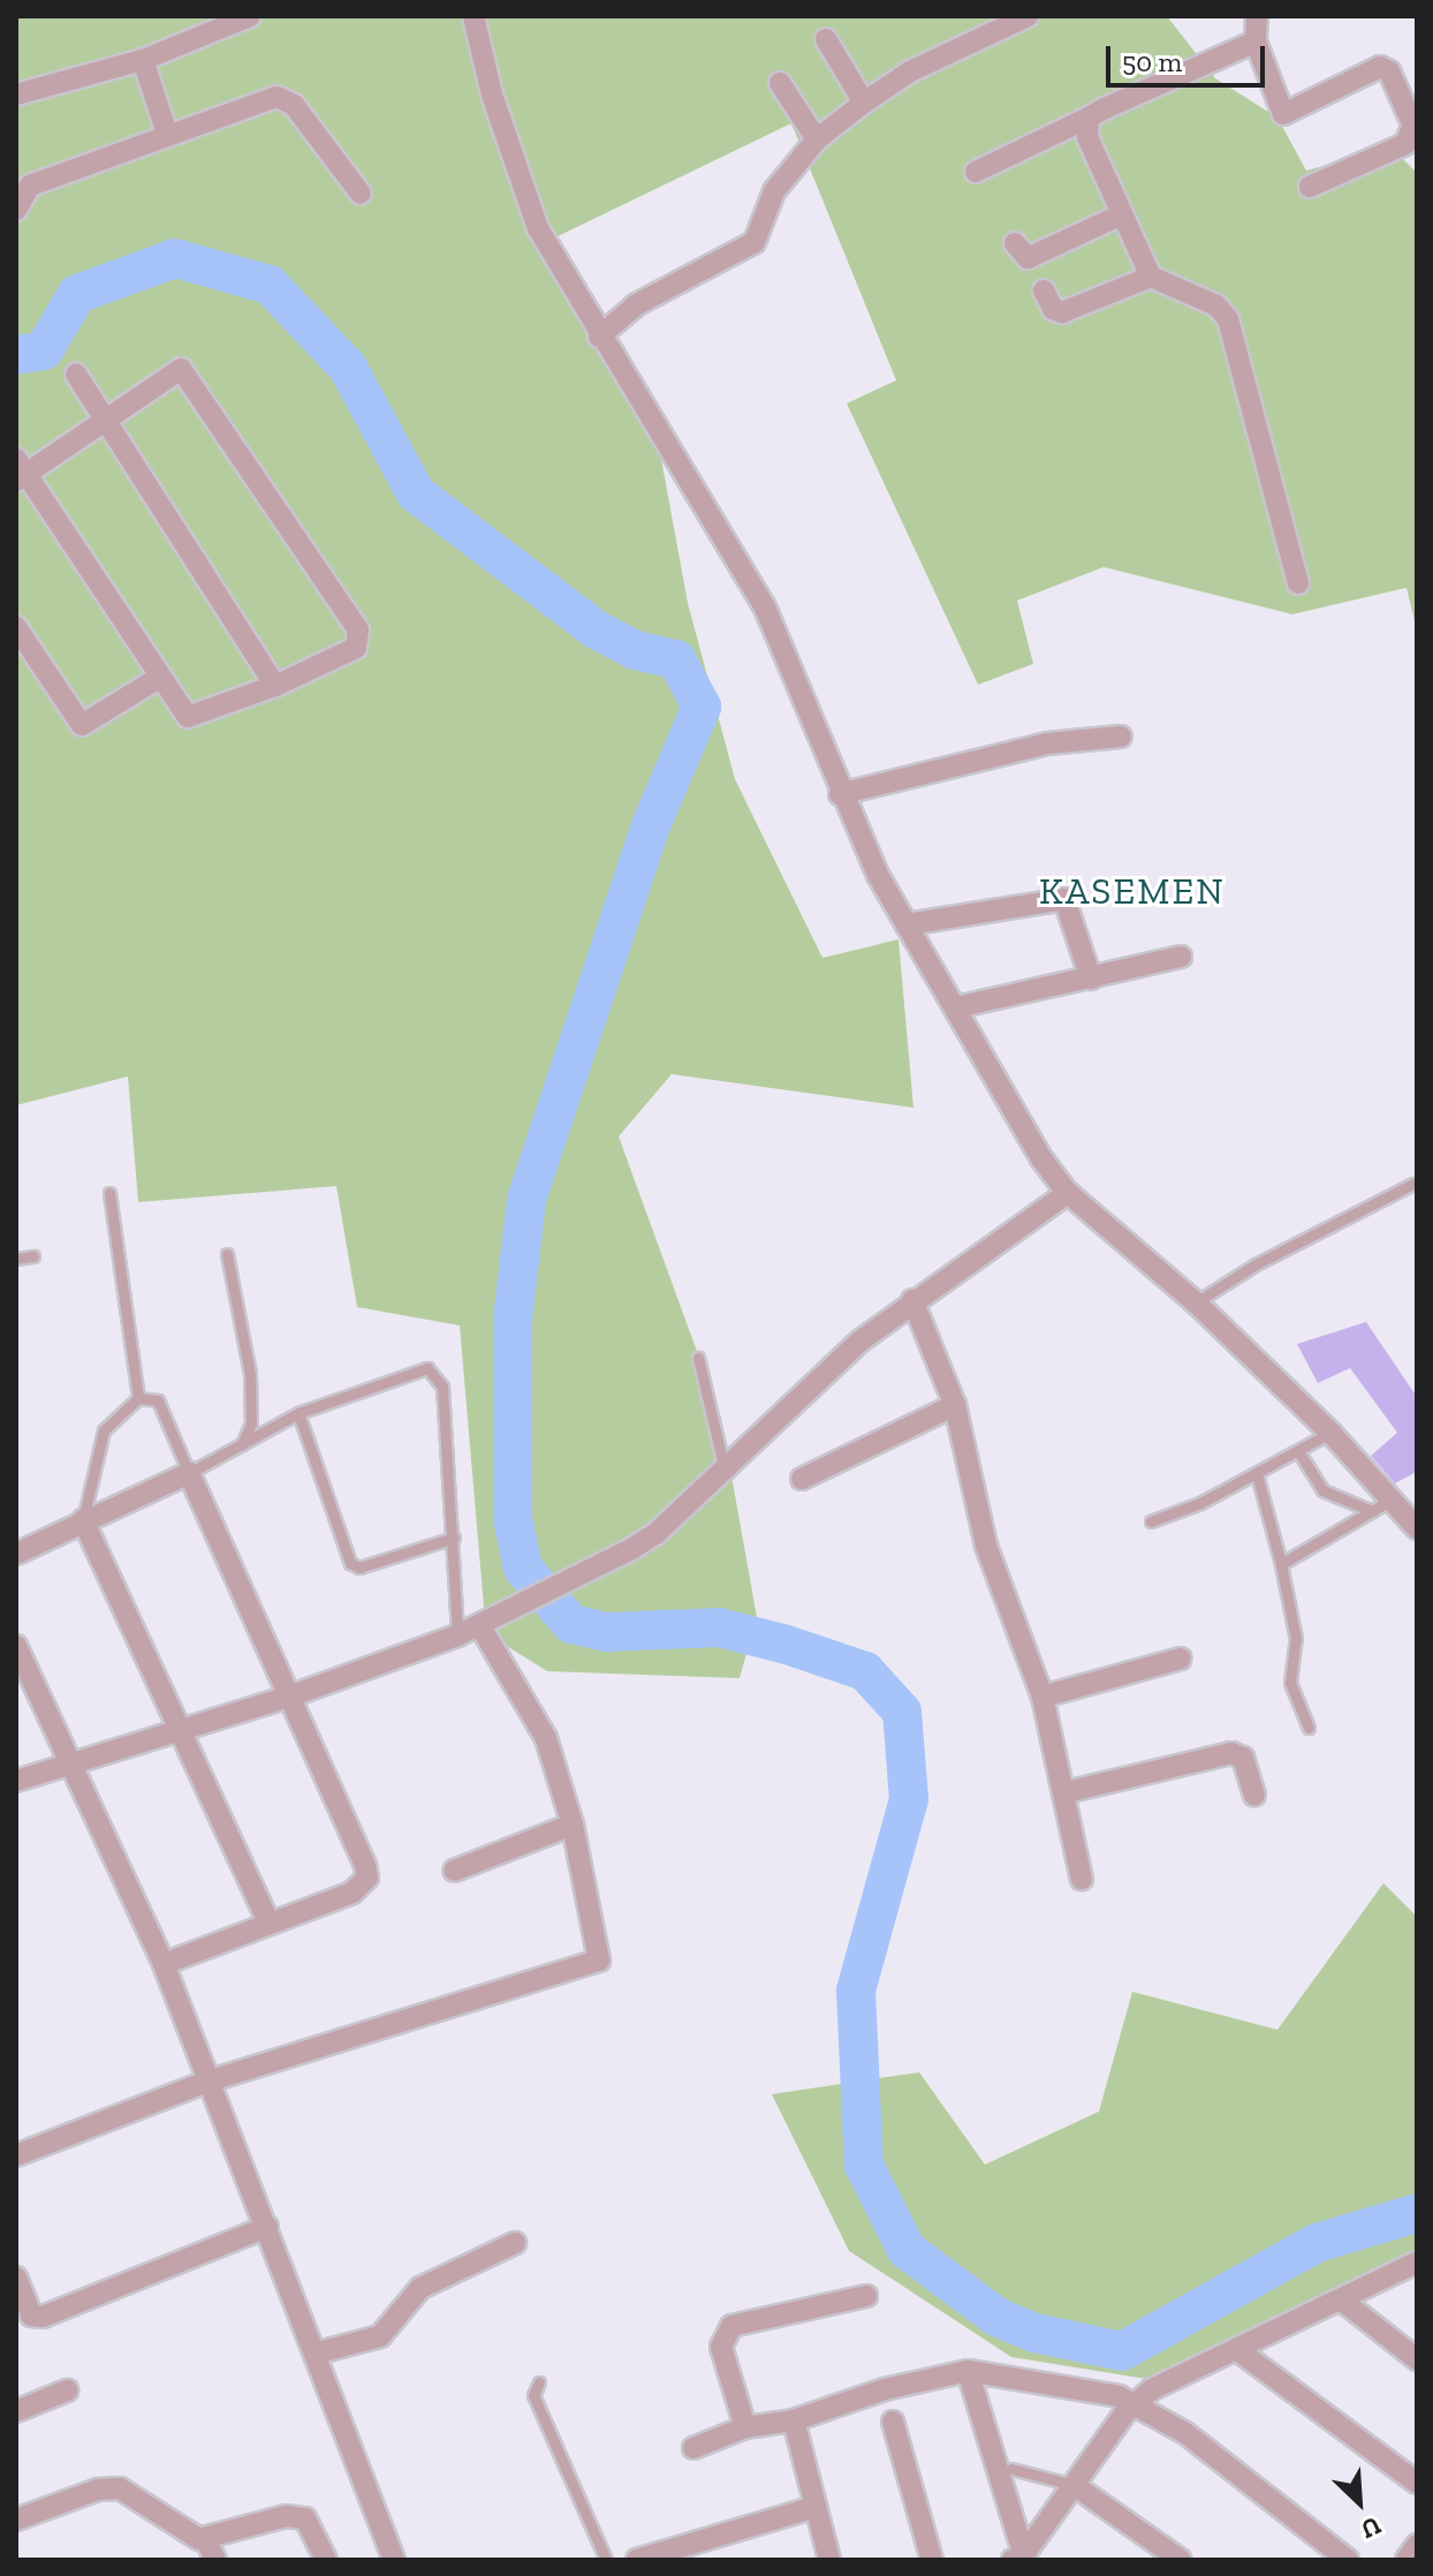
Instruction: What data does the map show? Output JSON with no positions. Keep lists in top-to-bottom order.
{
  "districts": ["KASEMEN"],
  "scale_bar": "50 m",
  "north": "bottom right"
}
